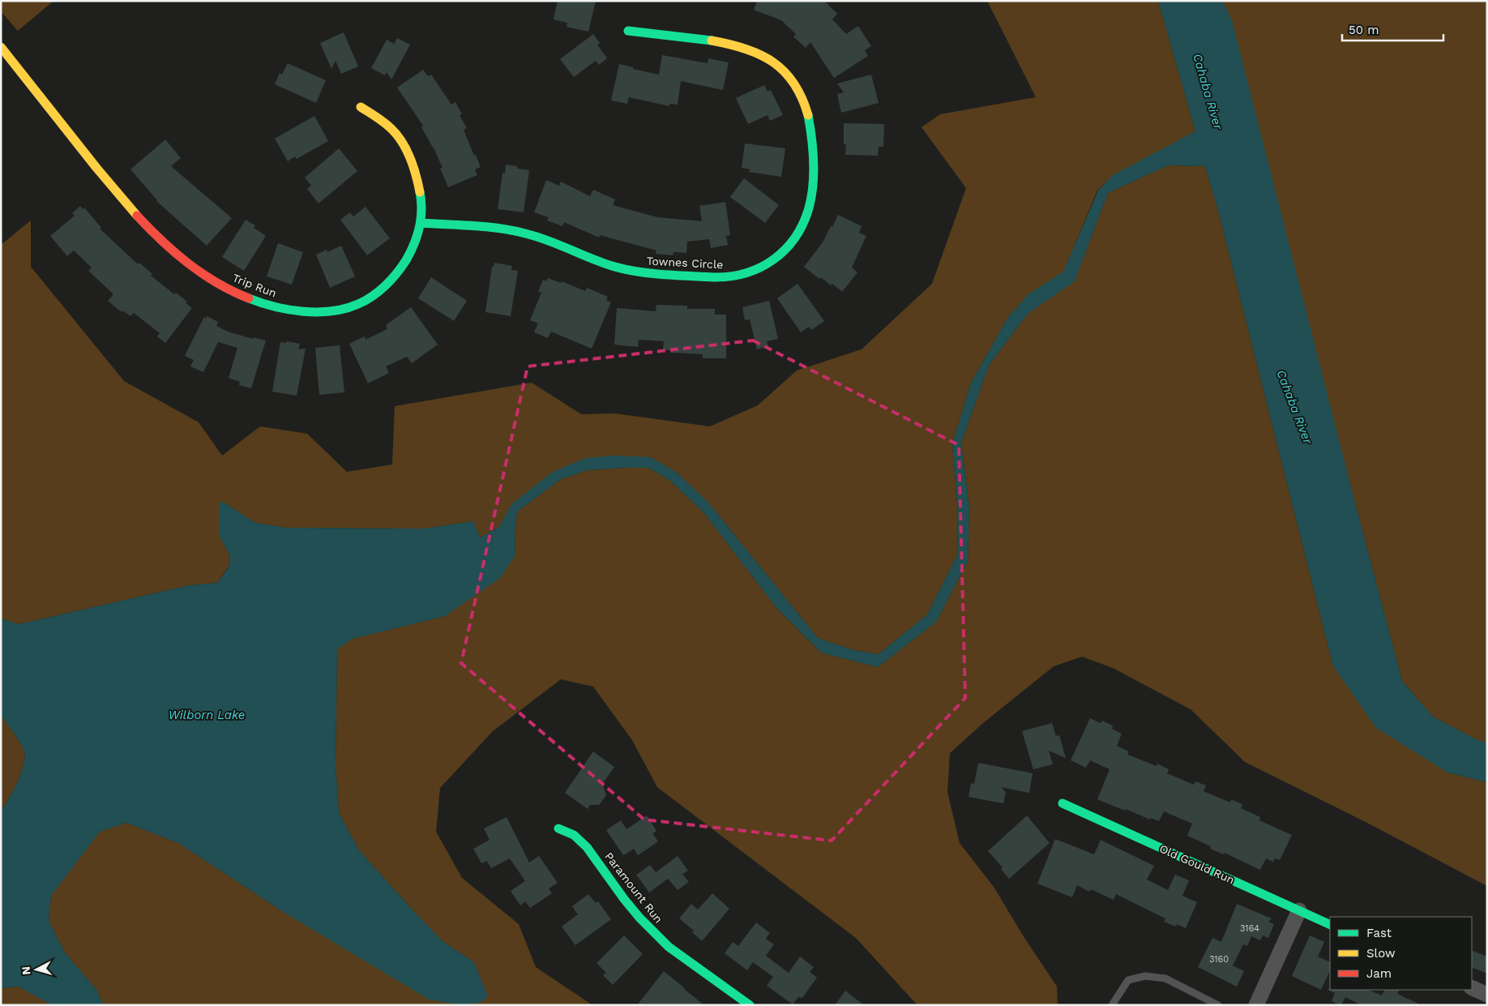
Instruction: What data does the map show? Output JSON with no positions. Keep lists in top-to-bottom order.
{
  "streets": {
    "street": [
      "Townes Circle",
      "Trip Run",
      "Old Gould Run",
      "Paramount Run"
    ]
  },
  "crossings": [
    ["Townes Circle", "Trip Run"]
  ],
  "water": ["Cahaba River", "Wilborn Lake"],
  "house_numbers": ["3164", "3160"],
  "legend": ["Fast", "Slow", "Jam"],
  "scale_bar": "50 m",
  "north": "left"
}
